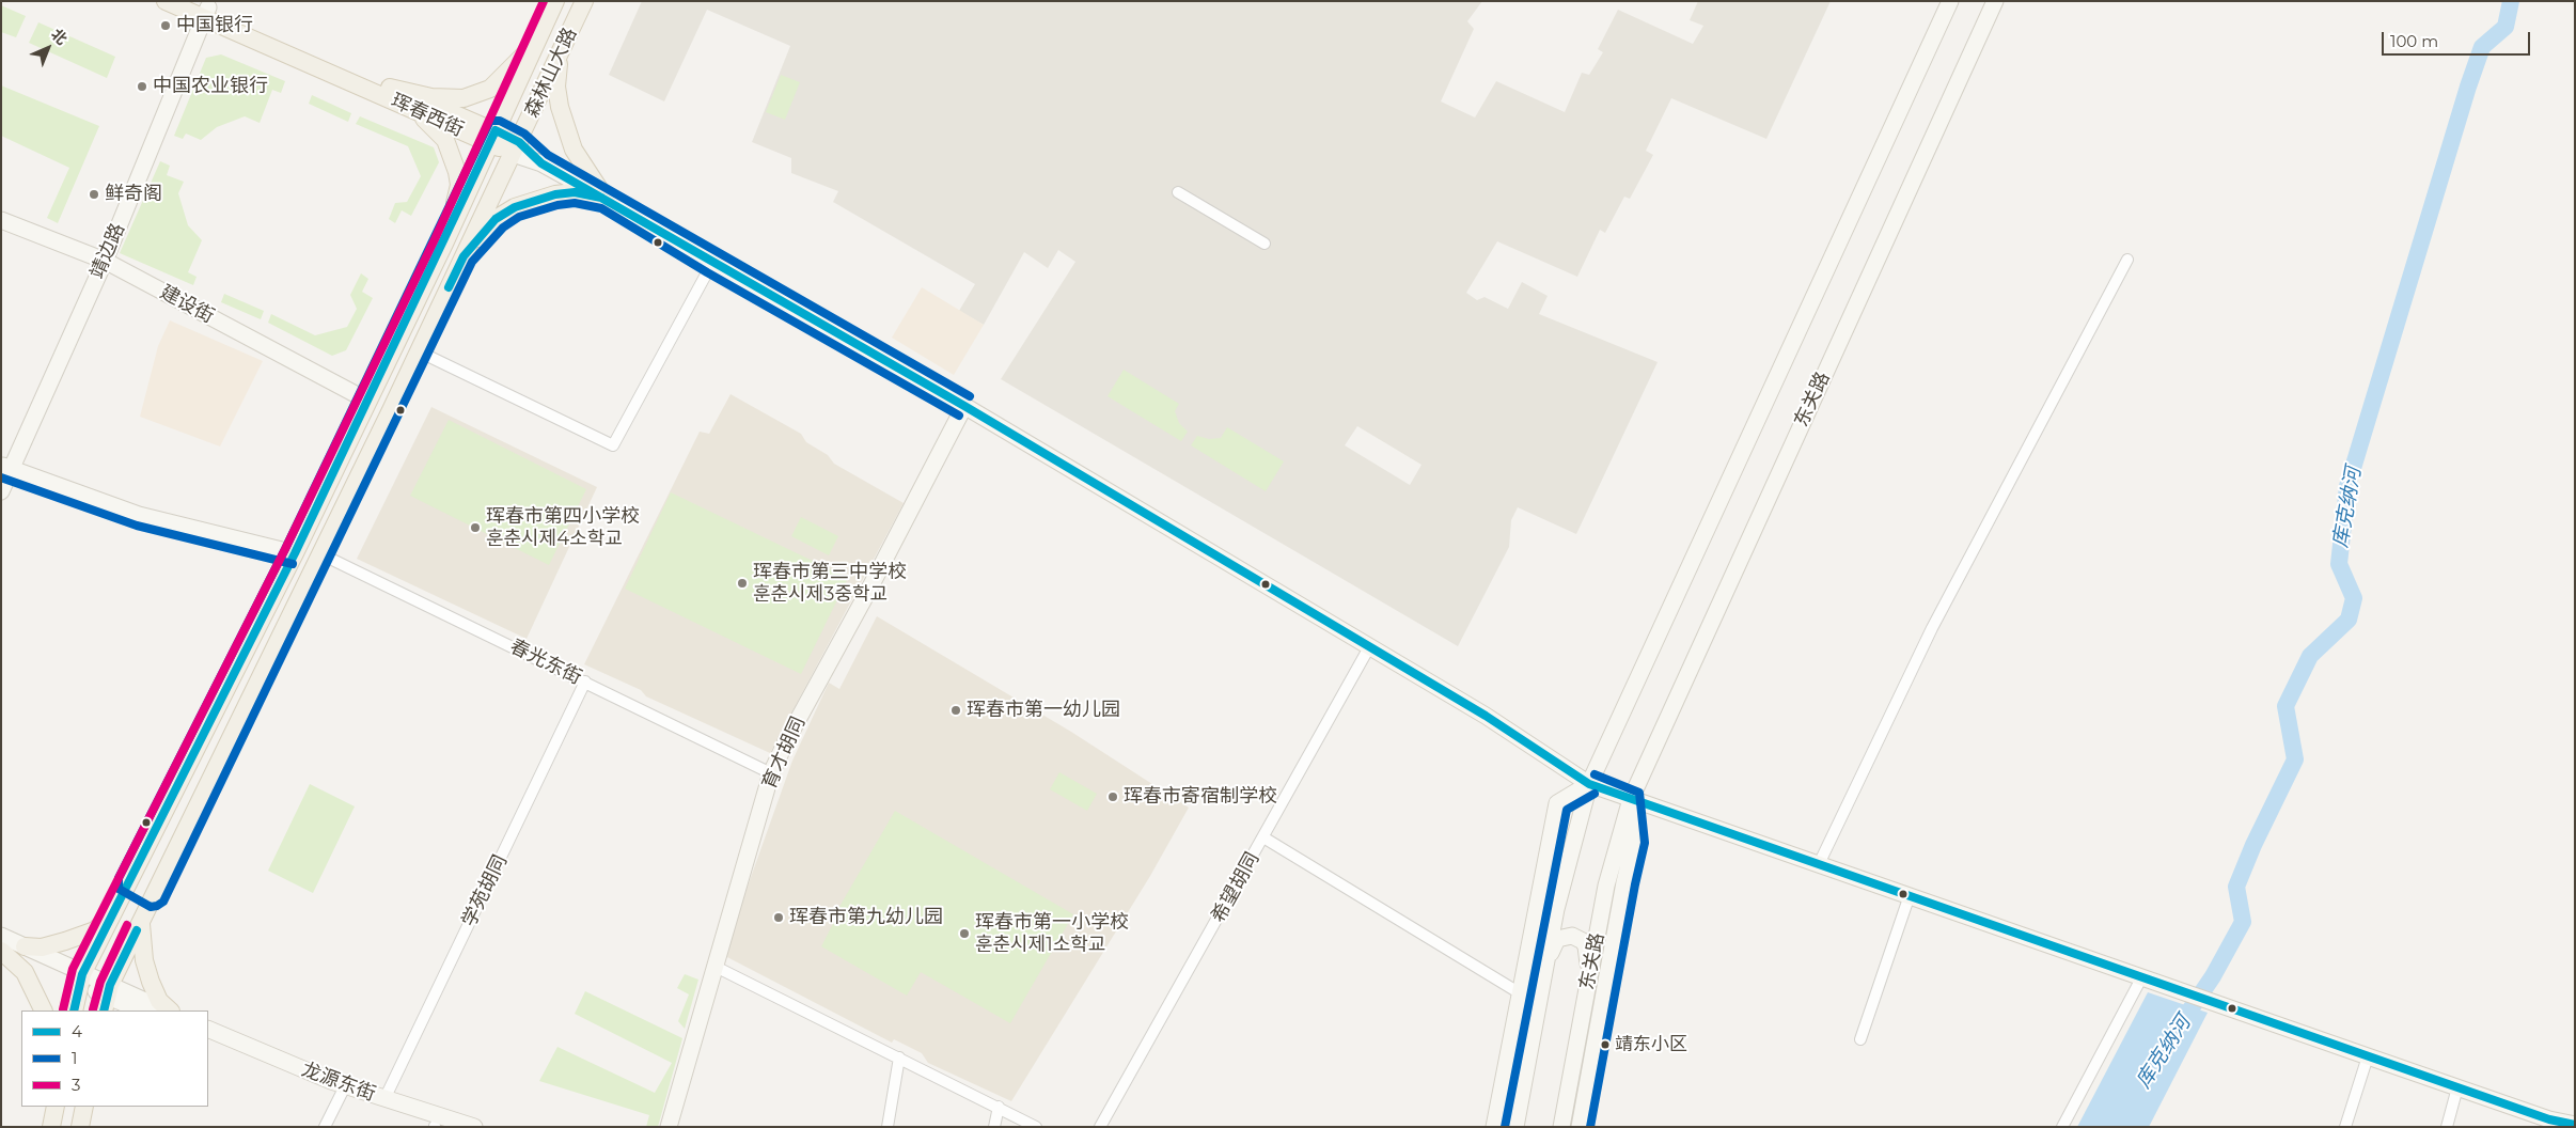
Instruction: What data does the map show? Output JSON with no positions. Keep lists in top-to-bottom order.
{
  "streets": {
    "main road": [
      "森林山大路",
      "珲春西街",
      "靖边路",
      "建设街",
      "东关路",
      "育才胡同",
      "龙源东街"
    ],
    "street": ["春光东街", "希望胡同", "学苑胡同"]
  },
  "crossings": [
    ["森林山大路", "珲春西街"],
    ["森林山大路", "建设街"],
    ["森林山大路", "春光东街"],
    ["珲春西街", "靖边路"],
    ["珲春西街", "东关路"],
    ["珲春西街", "育才胡同"],
    ["珲春西街", "希望胡同"],
    ["靖边路", "建设街"],
    ["春光东街", "育才胡同"],
    ["春光东街", "学苑胡同"],
    ["学苑胡同", "龙源东街"]
  ],
  "water": ["库克纳河"],
  "places": [
    "中国银行",
    "中国农业银行",
    "鲜奇阁",
    "珲春市第四小学校 훈춘시제4소학교",
    "珲春市第三中学校 훈춘시제3중학교",
    "珲春市第一幼儿园",
    "珲春市寄宿制学校",
    "珲春市第九幼儿园",
    "珲春市第一小学校 훈춘시제1소학교",
    "靖东小区"
  ],
  "lines": ["transit line 3", "transit line 1", "transit line 4"],
  "legend": ["4", "1", "3"],
  "scale_bar": "100 m",
  "north": "top right"
}
